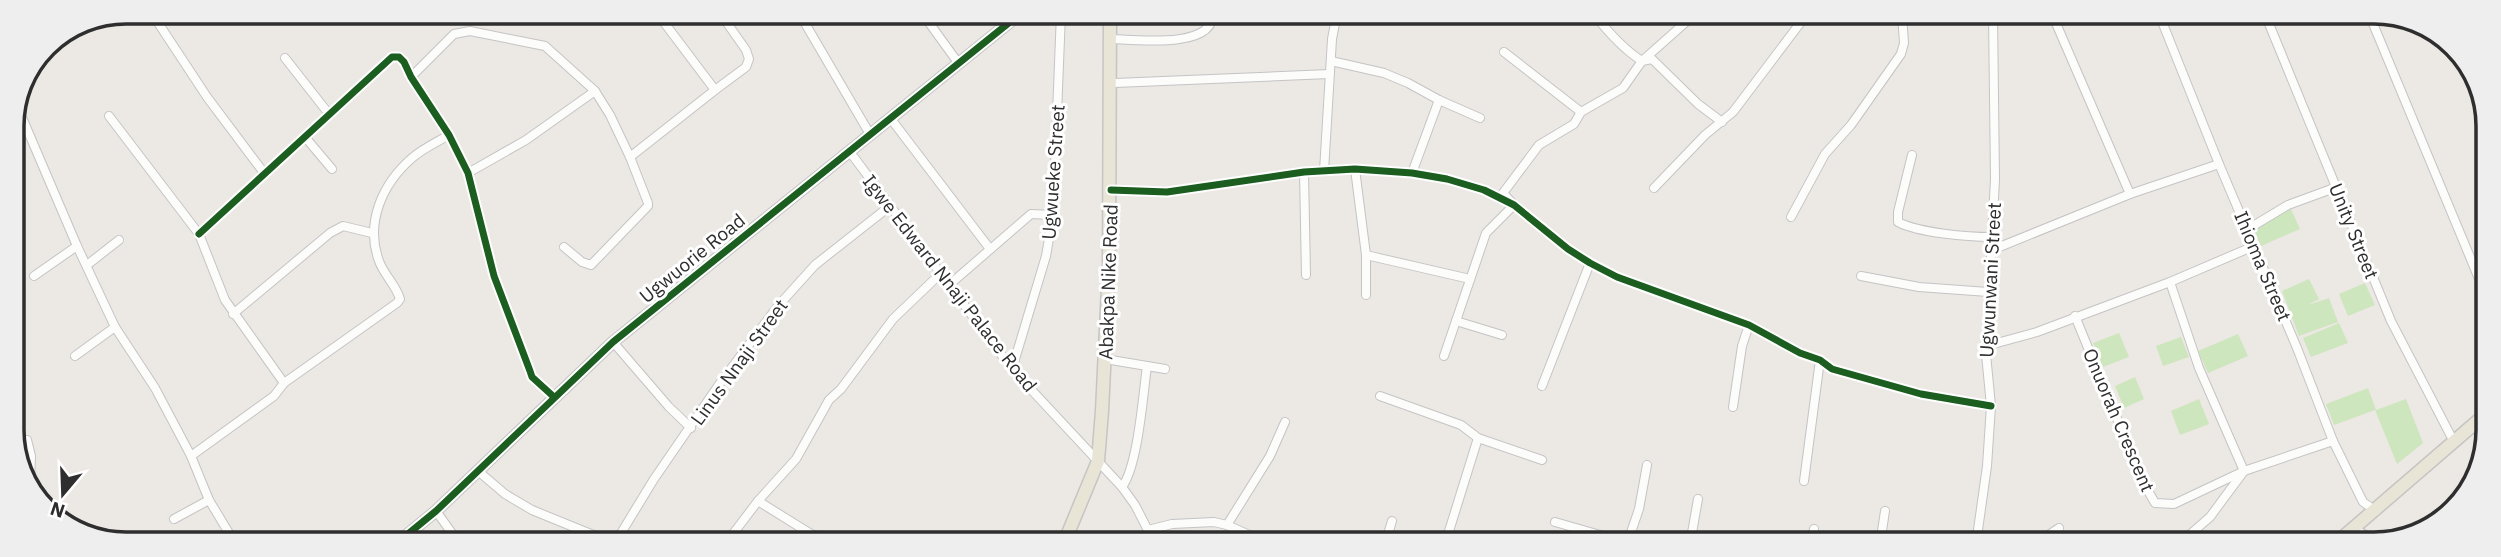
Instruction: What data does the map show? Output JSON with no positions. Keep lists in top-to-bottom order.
{
  "streets": {
    "main road": ["Abakpa Nike Road"],
    "street": [
      "Ugwueke Street",
      "Unity Street",
      "Ugwuorie Road",
      "Ihioma Street",
      "Ugwunwani Street",
      "Igwe Edward Nnaji Palace Road",
      "Linus Nnaji Street",
      "Onuorah Crescent"
    ]
  },
  "crossings": [
    ["Ugwueke Street", "Igwe Edward Nnaji Palace Road"],
    ["Ugwuorie Road", "Igwe Edward Nnaji Palace Road"],
    ["Ihioma Street", "Onuorah Crescent"],
    ["Abakpa Nike Road", "Igwe Edward Nnaji Palace Road"],
    ["Igwe Edward Nnaji Palace Road", "Linus Nnaji Street"]
  ],
  "north": "bottom"
}
